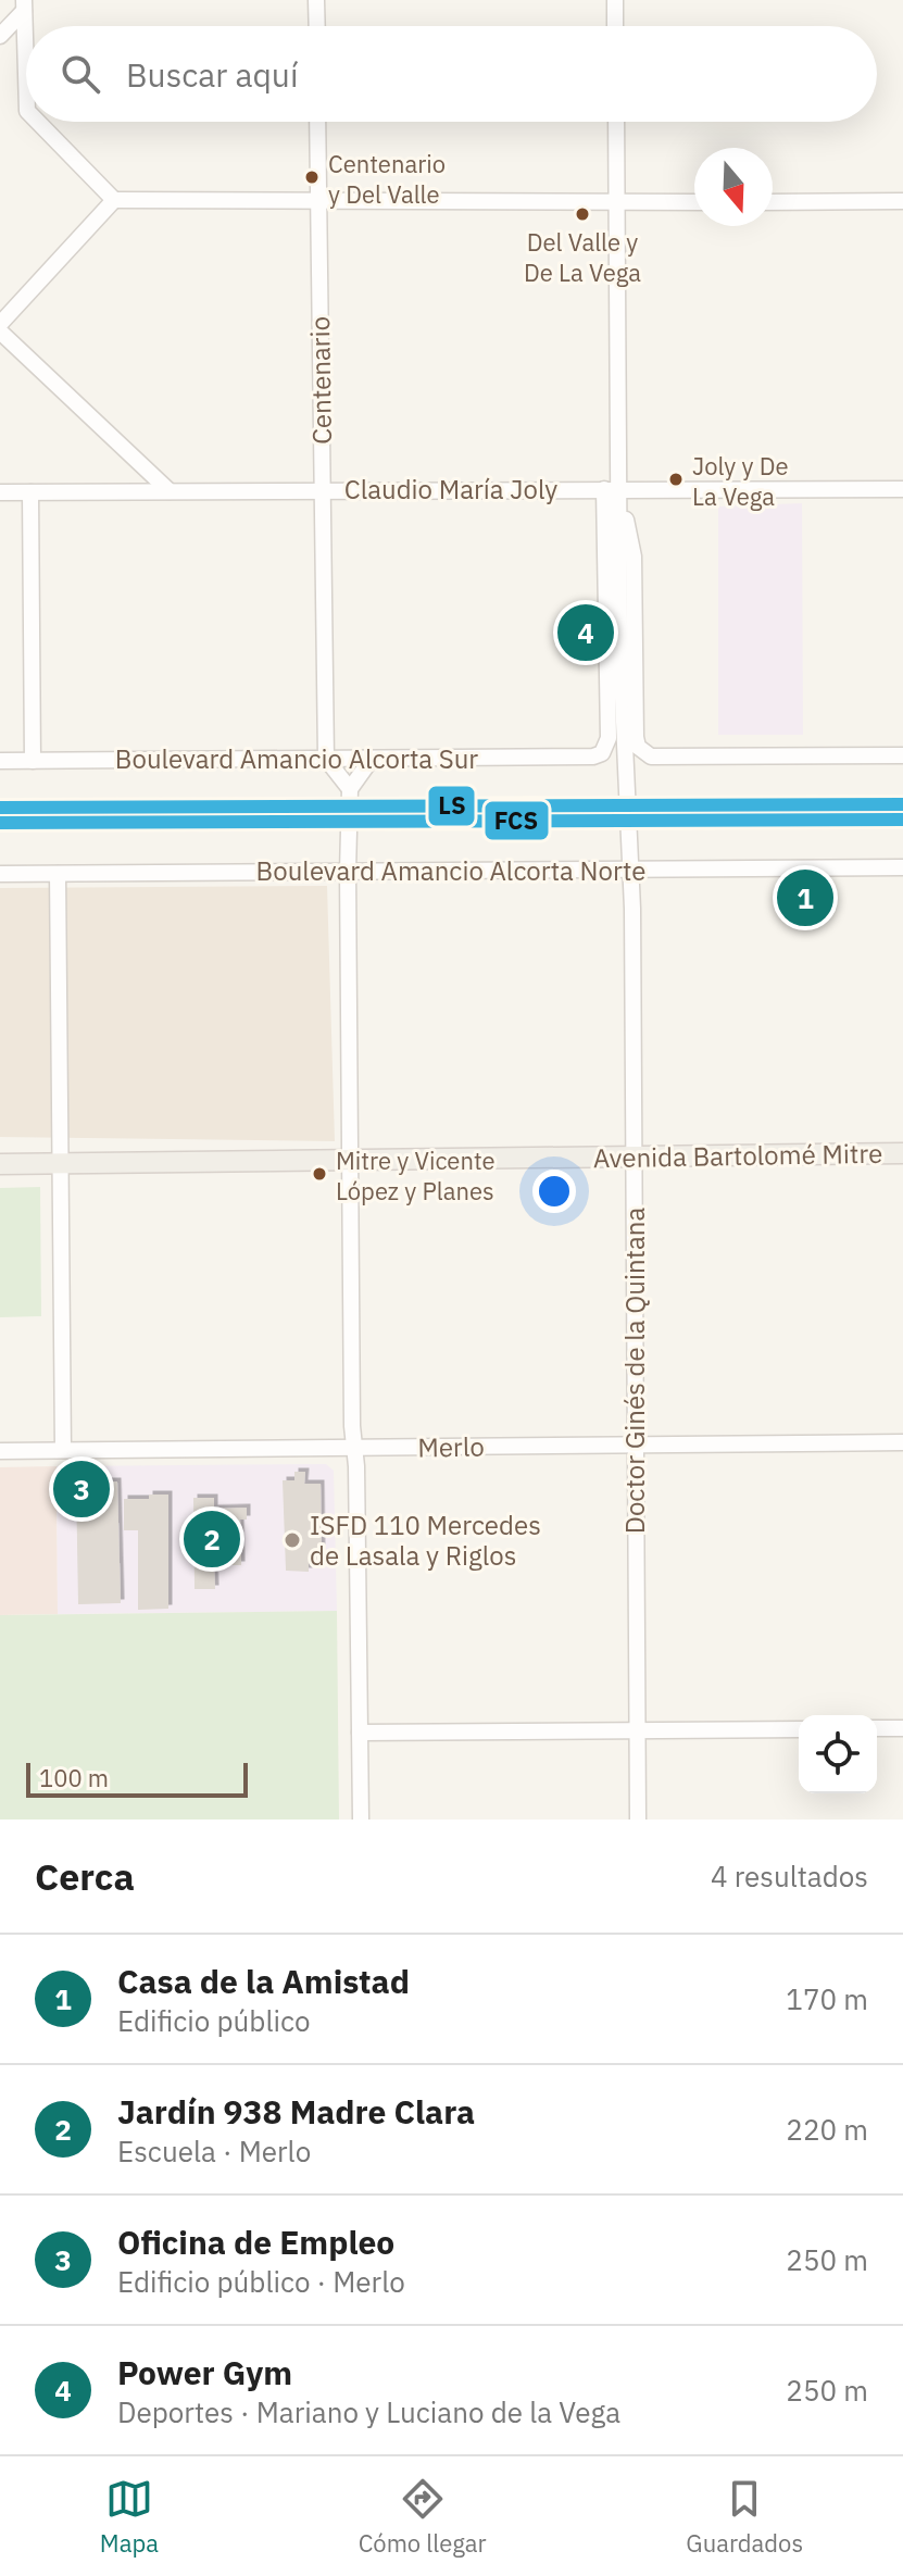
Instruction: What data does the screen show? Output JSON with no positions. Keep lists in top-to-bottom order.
{
  "streets": {
    "main road": ["Avenida Bartolomé Mitre"],
    "street": [
      "Centenario",
      "Claudio María Joly",
      "Boulevard Amancio Alcorta Sur",
      "Boulevard Amancio Alcorta Norte",
      "Doctor Ginés de la Quintana",
      "Merlo"
    ]
  },
  "crossings": [
    ["Centenario", "Claudio María Joly"],
    ["Centenario", "Boulevard Amancio Alcorta Sur"],
    ["Claudio María Joly", "Boulevard Amancio Alcorta Sur"],
    ["Claudio María Joly", "Doctor Ginés de la Quintana"],
    ["Boulevard Amancio Alcorta Sur", "Doctor Ginés de la Quintana"],
    ["Boulevard Amancio Alcorta Norte", "Doctor Ginés de la Quintana"],
    ["Avenida Bartolomé Mitre", "Doctor Ginés de la Quintana"],
    ["Doctor Ginés de la Quintana", "Merlo"]
  ],
  "places": [
    "Centenario y Del Valle",
    "Del Valle y De La Vega",
    "Joly y De La Vega",
    "Mitre y Vicente López y Planes",
    "ISFD 110 Mercedes de Lasala y Riglos"
  ],
  "lines": ["transit line LS", "transit line FCS"],
  "scale_bar": "100 m",
  "north": "bottom",
  "page": {
    "search": "Buscar aquí",
    "pins": [
      "4",
      "1",
      "3",
      "2"
    ],
    "scale": "100 m",
    "heading": ["Cerca", "4 resultados"],
    "list": [
      {
        "mark": "1",
        "name": "Casa de la Amistad",
        "note": "Edificio público",
        "value": "170 m"
      },
      {
        "mark": "2",
        "name": "Jardín 938 Madre Clara",
        "note": "Escuela · Merlo",
        "value": "220 m"
      },
      {
        "mark": "3",
        "name": "Oficina de Empleo",
        "note": "Edificio público · Merlo",
        "value": "250 m"
      },
      {
        "mark": "4",
        "name": "Power Gym",
        "note": "Deportes · Mariano y Luciano de la Vega",
        "value": "250 m"
      }
    ],
    "nav": ["Mapa", "Cómo llegar", "Guardados"]
  }
}
